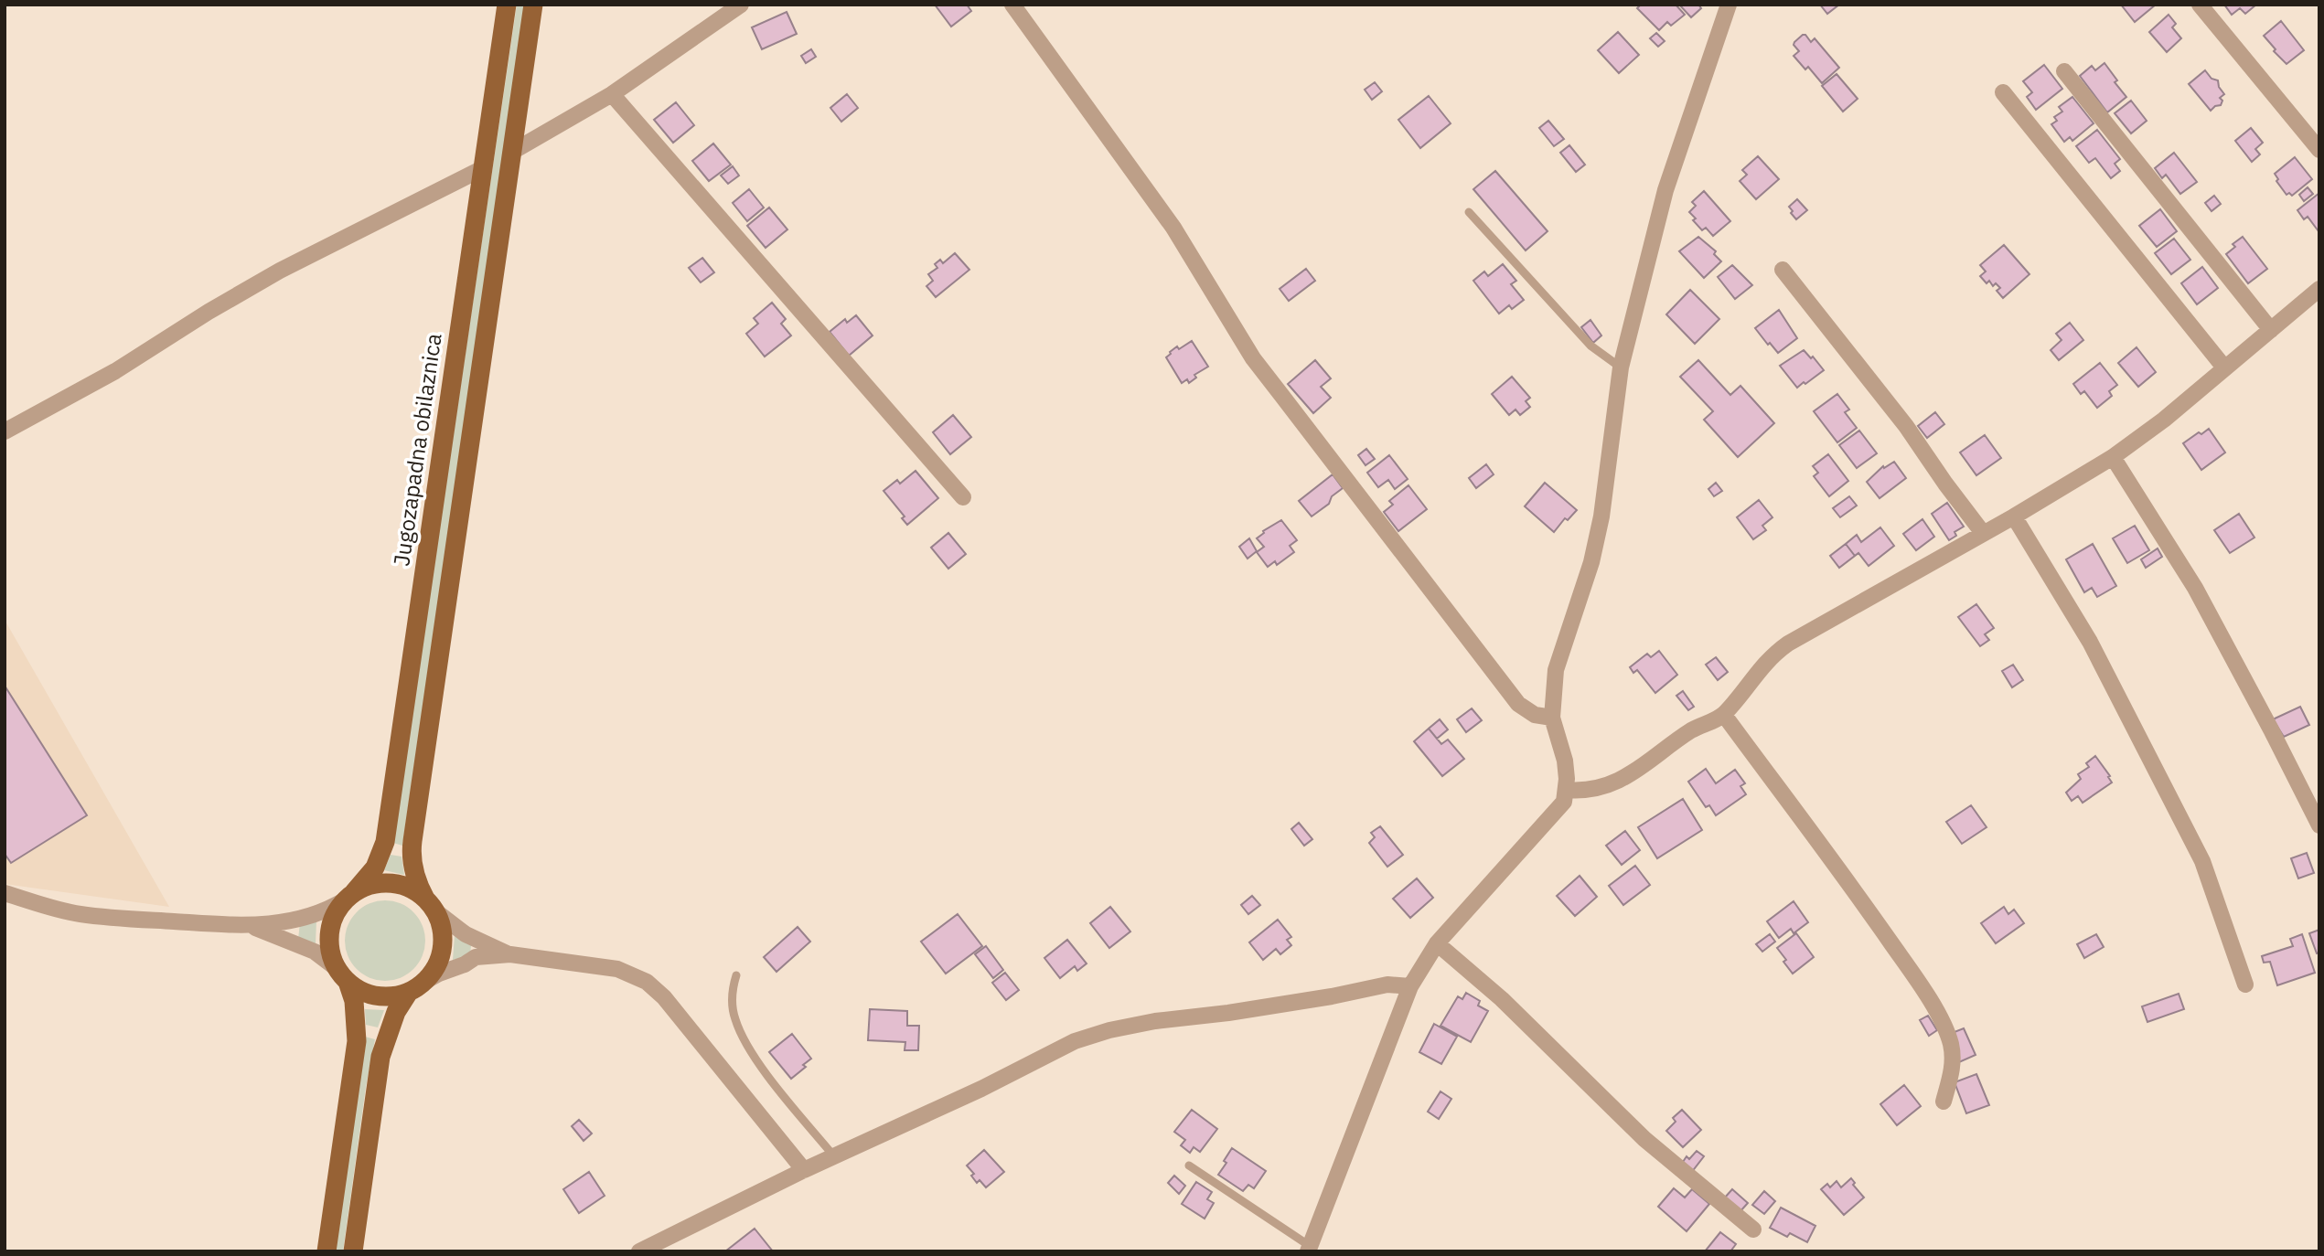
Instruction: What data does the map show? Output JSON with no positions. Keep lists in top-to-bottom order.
{
  "streets": {
    "main road": ["Jugozapadna obilaznica"]
  }
}
